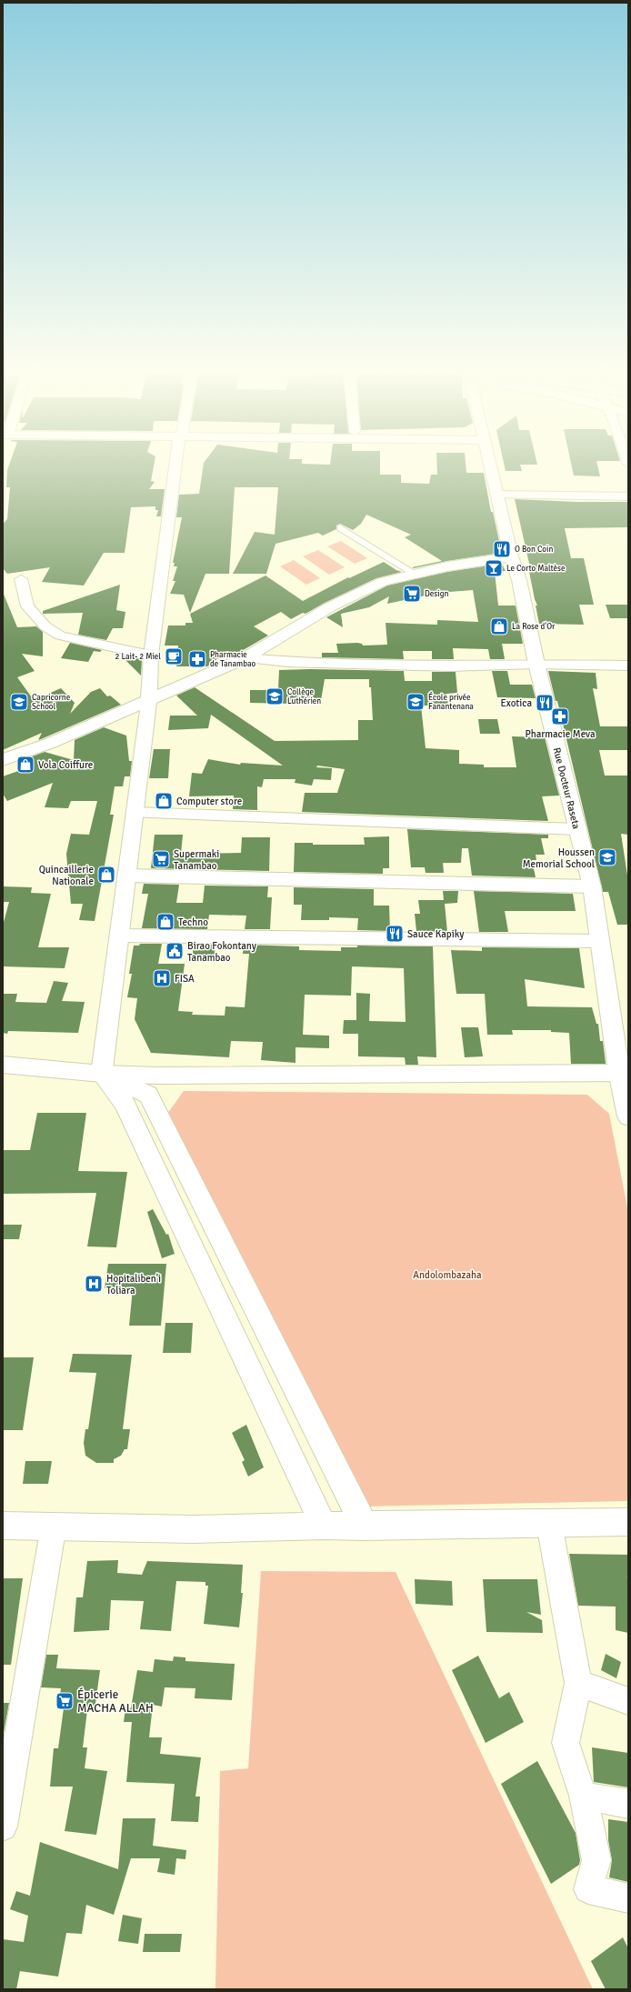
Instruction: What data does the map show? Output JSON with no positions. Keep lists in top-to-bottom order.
{
  "streets": {
    "street": ["Rue Docteur Raseta"]
  },
  "parks": ["Andolombazaha"],
  "places": {
    "restaurant": ["O Bon Coin", "Exotica", "Sauce Kapiky"],
    "bar": ["Le Corto Maltèse"],
    "supermarket": ["Design", "Supermaki Tanambao", "Épicerie MACHA ALLAH"],
    "shop": [
      "La Rose d'Or",
      "Vola Coiffure",
      "Computer store",
      "Quincaillerie Nationale",
      "Techno"
    ],
    "cafe": ["2 Lait- 2 Miel"],
    "pharmacy": ["Pharmacie de Tanambao", "Pharmacie Meva"],
    "school or university": [
      "Collège Luthérien",
      "Capricorne School",
      "École privée Fanantenana",
      "Houssen Memorial School"
    ],
    "public building": ["Birao Fokontany Tanambao"],
    "hospital": ["FISA", "Hopitaliben'i Toliara"]
  }
}
